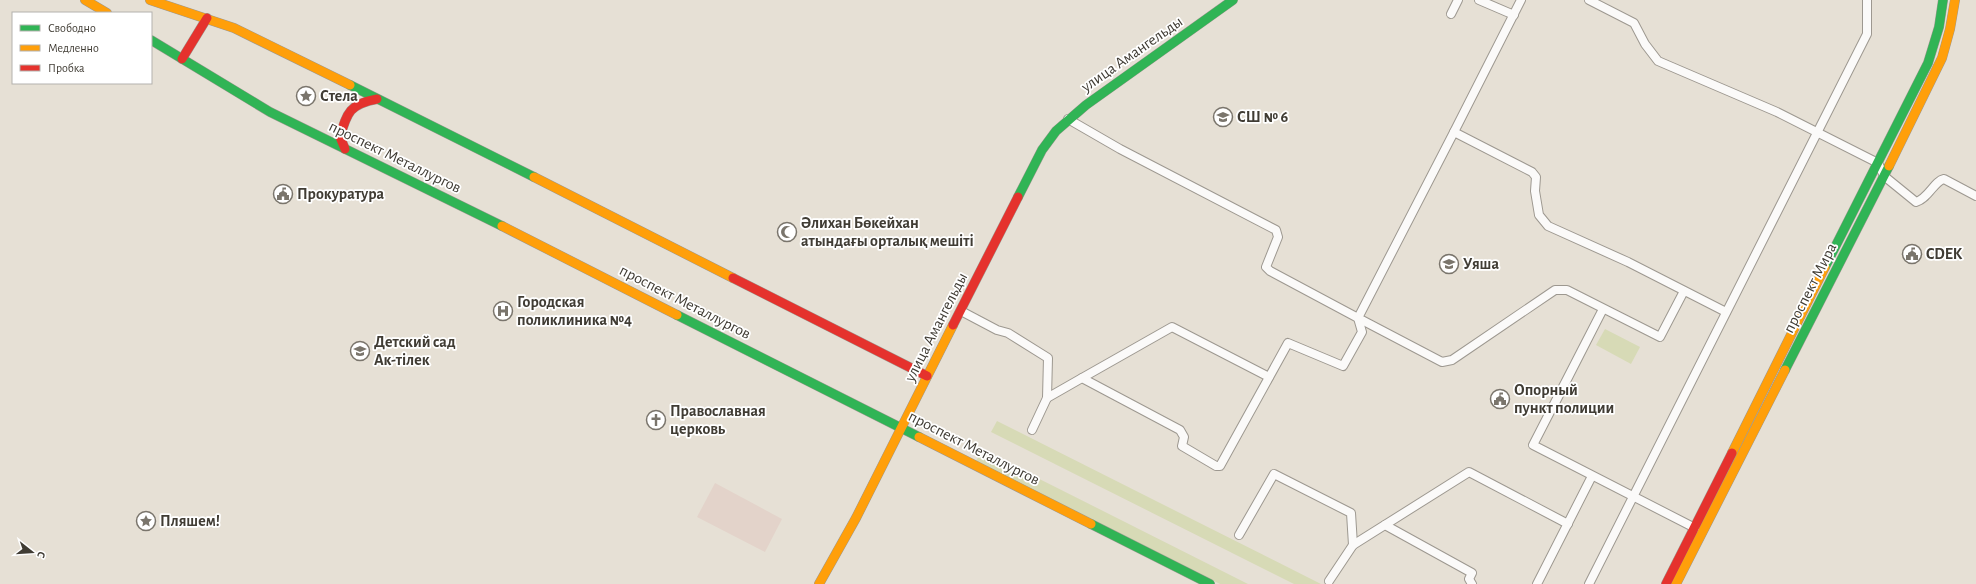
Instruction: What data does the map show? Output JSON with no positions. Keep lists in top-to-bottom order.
{
  "streets": {
    "main road": ["улица Амангельды", "проспект Металлургов", "проспект Мира"]
  },
  "crossings": [
    ["улица Амангельды", "проспект Металлургов"]
  ],
  "places": {
    "place": ["Стела", "Пляшем!"],
    "school or university": ["СШ № 6", "Уяша", "Детский сад Ак-тiлек"],
    "public building": ["Прокуратура", "CDEK", "Опорный пункт полиции"],
    "mosque": ["Әлихан Бөкейхан атындағы орталық мешіті"],
    "hospital": ["Городская поликлиника №4"],
    "church": ["Православная церковь"]
  },
  "legend": ["Свободно", "Медленно", "Пробка"],
  "north": "right"
}
